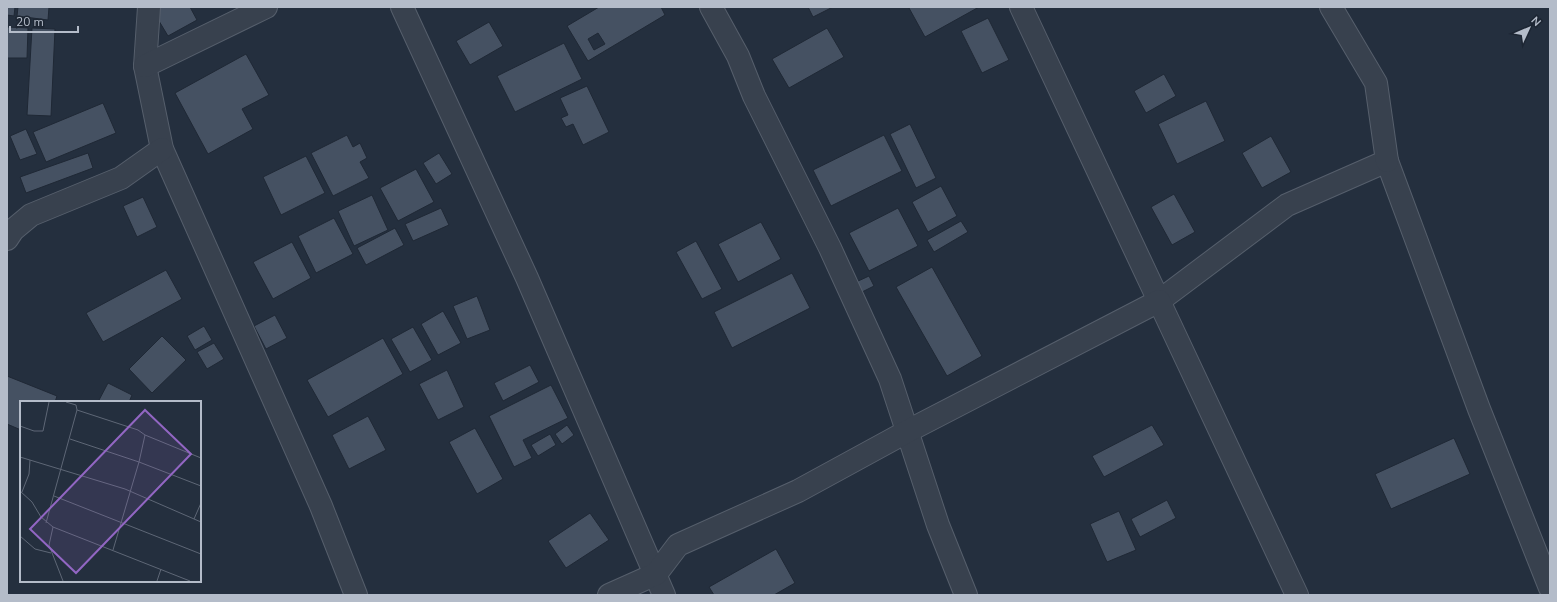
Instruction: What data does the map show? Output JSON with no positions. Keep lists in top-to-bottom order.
{
  "scale_bar": "20 m",
  "north": "top right"
}
